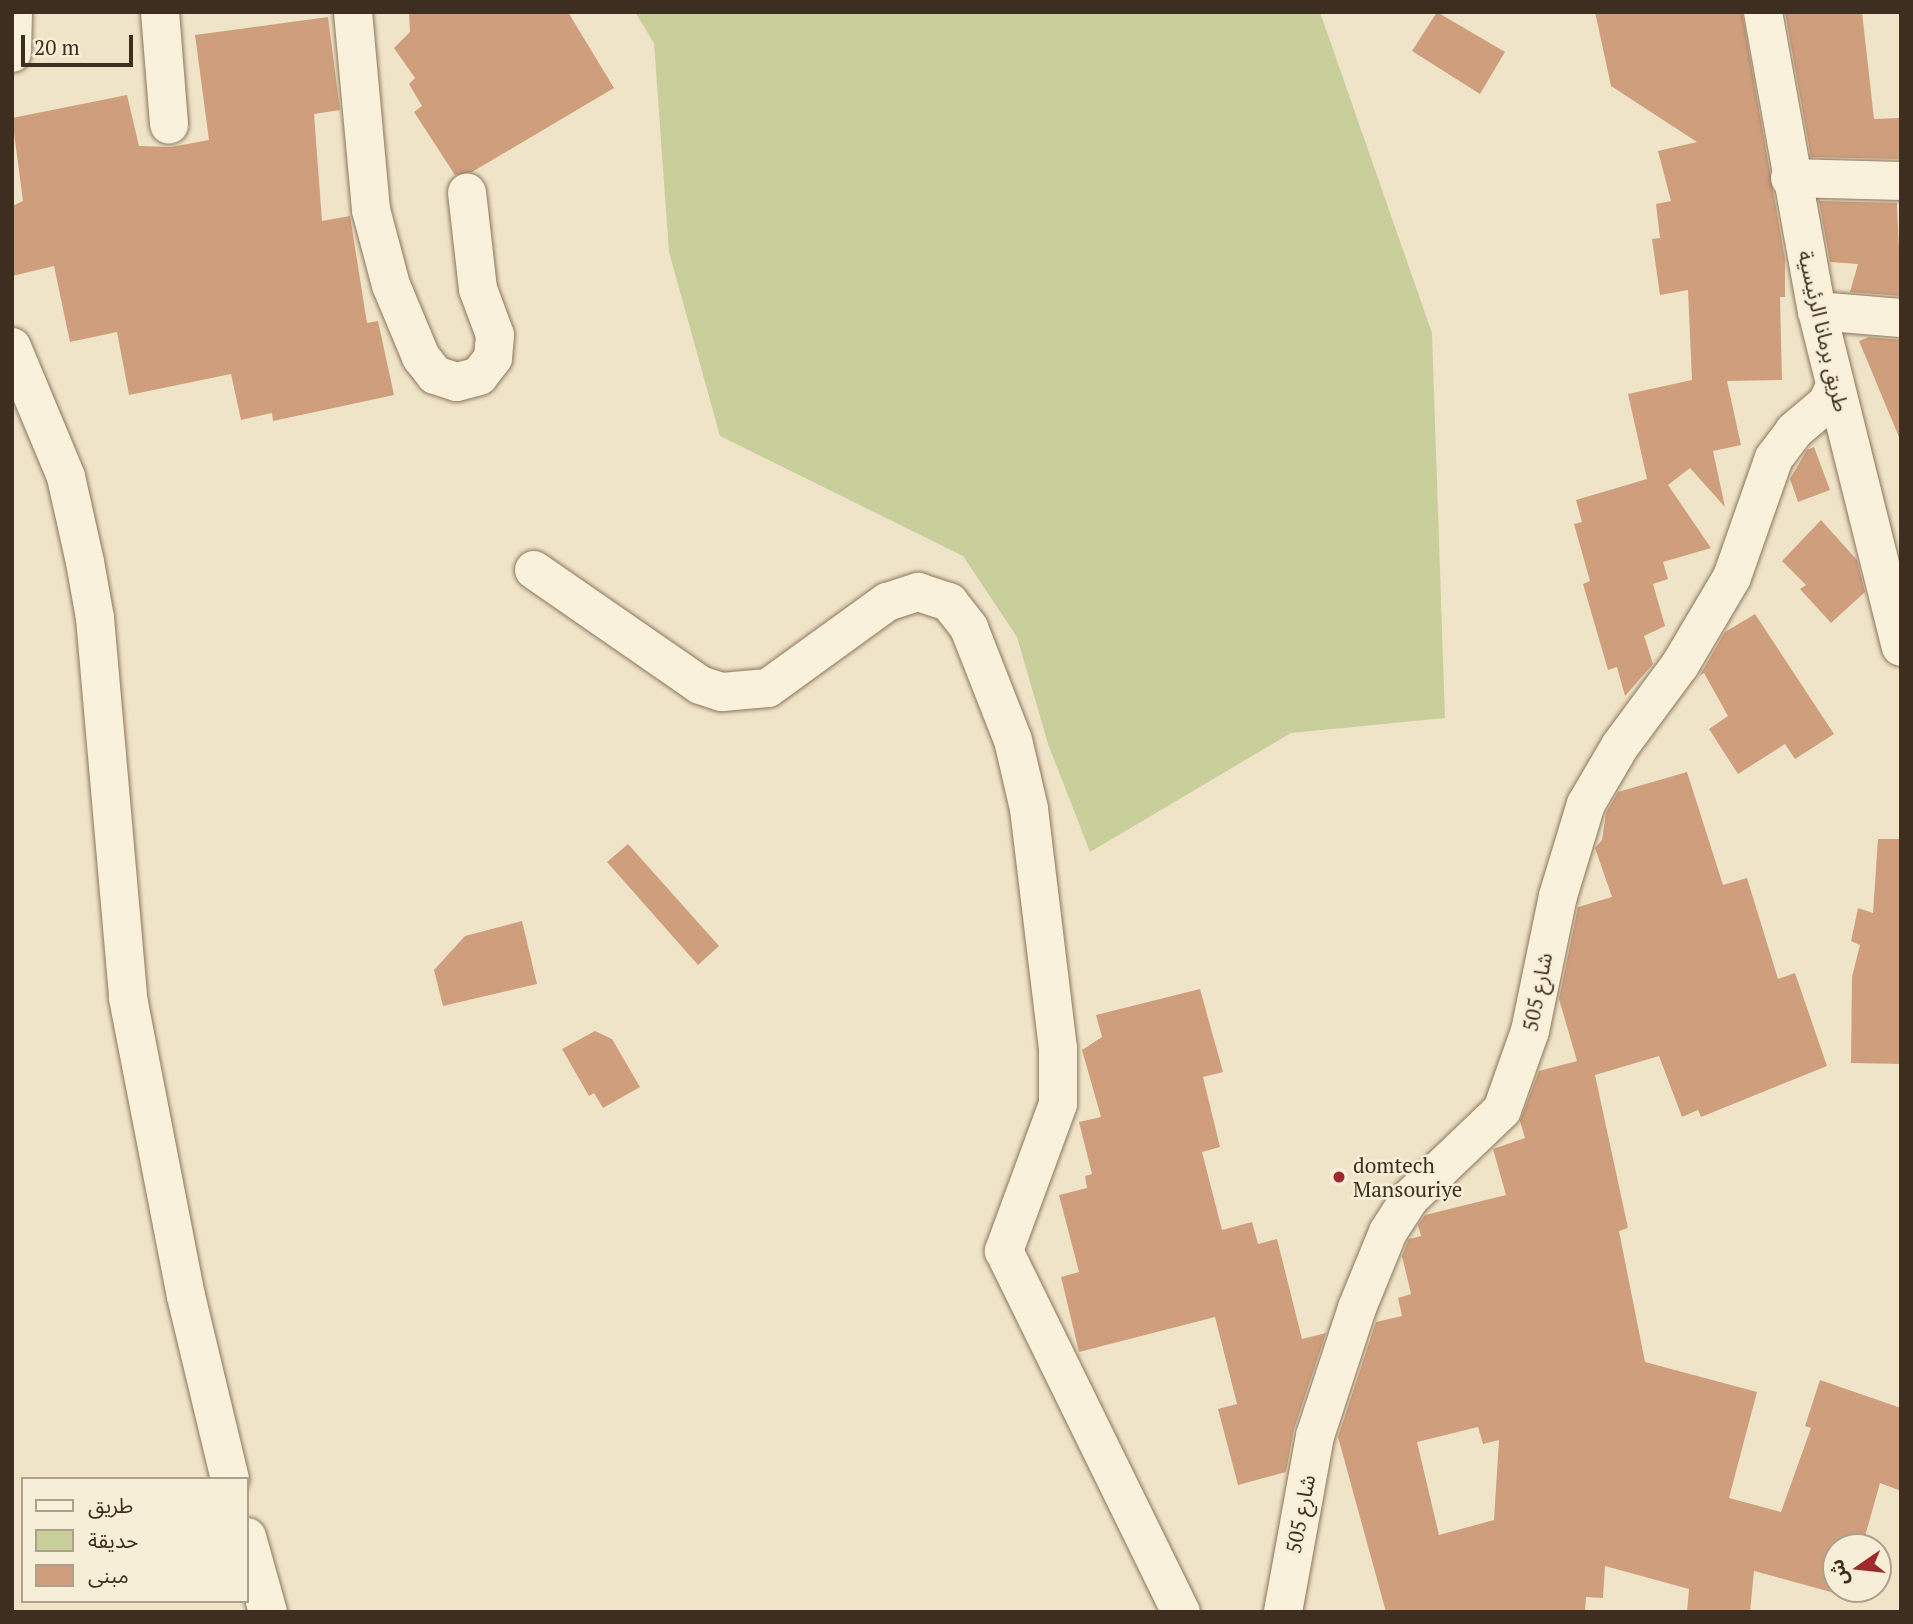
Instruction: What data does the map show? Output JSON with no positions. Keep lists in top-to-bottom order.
{
  "streets": {
    "street": ["طريق برمانا الرئيسية", "شارع 505"]
  },
  "crossings": [
    ["طريق برمانا الرئيسية", "شارع 505"]
  ],
  "places": ["domtech Mansouriye"],
  "legend": ["طريق", "حديقة", "مبنى"],
  "scale_bar": "20 m",
  "north": "left"
}
